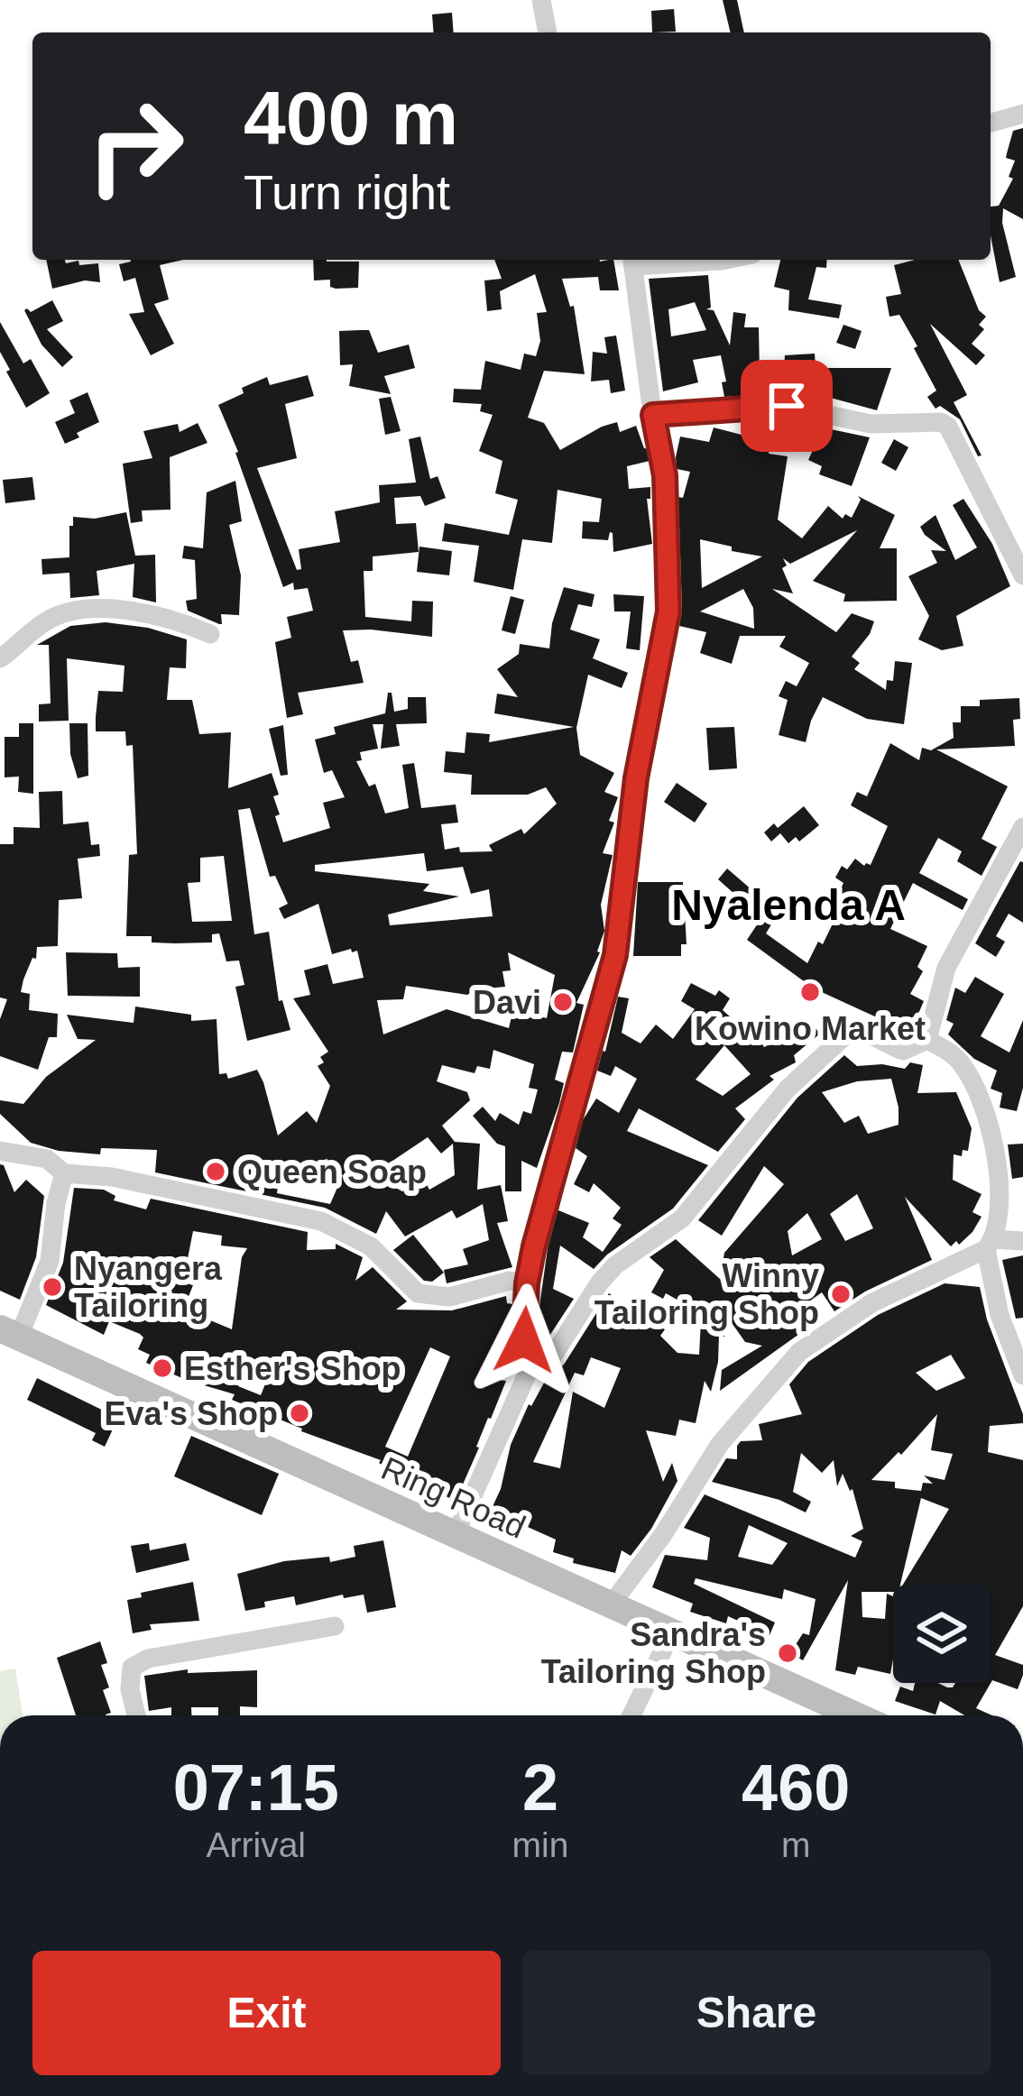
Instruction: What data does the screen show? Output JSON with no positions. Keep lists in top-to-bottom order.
{
  "streets": {
    "main road": ["Ring Road"]
  },
  "districts": ["Nyalenda A"],
  "places": [
    "Kowino Market",
    "Davi",
    "Queen Soap",
    "Nyangera Tailoring",
    "Winny Tailoring Shop",
    "Esther's Shop",
    "Eva's Shop",
    "Sandra's Tailoring Shop"
  ],
  "page": {
    "turn": ["400 m", "Turn right"],
    "eta": [
      "07:15",
      "Arrival",
      "2",
      "min",
      "460",
      "m"
    ],
    "buttons": ["Exit", "Share"]
  }
}
